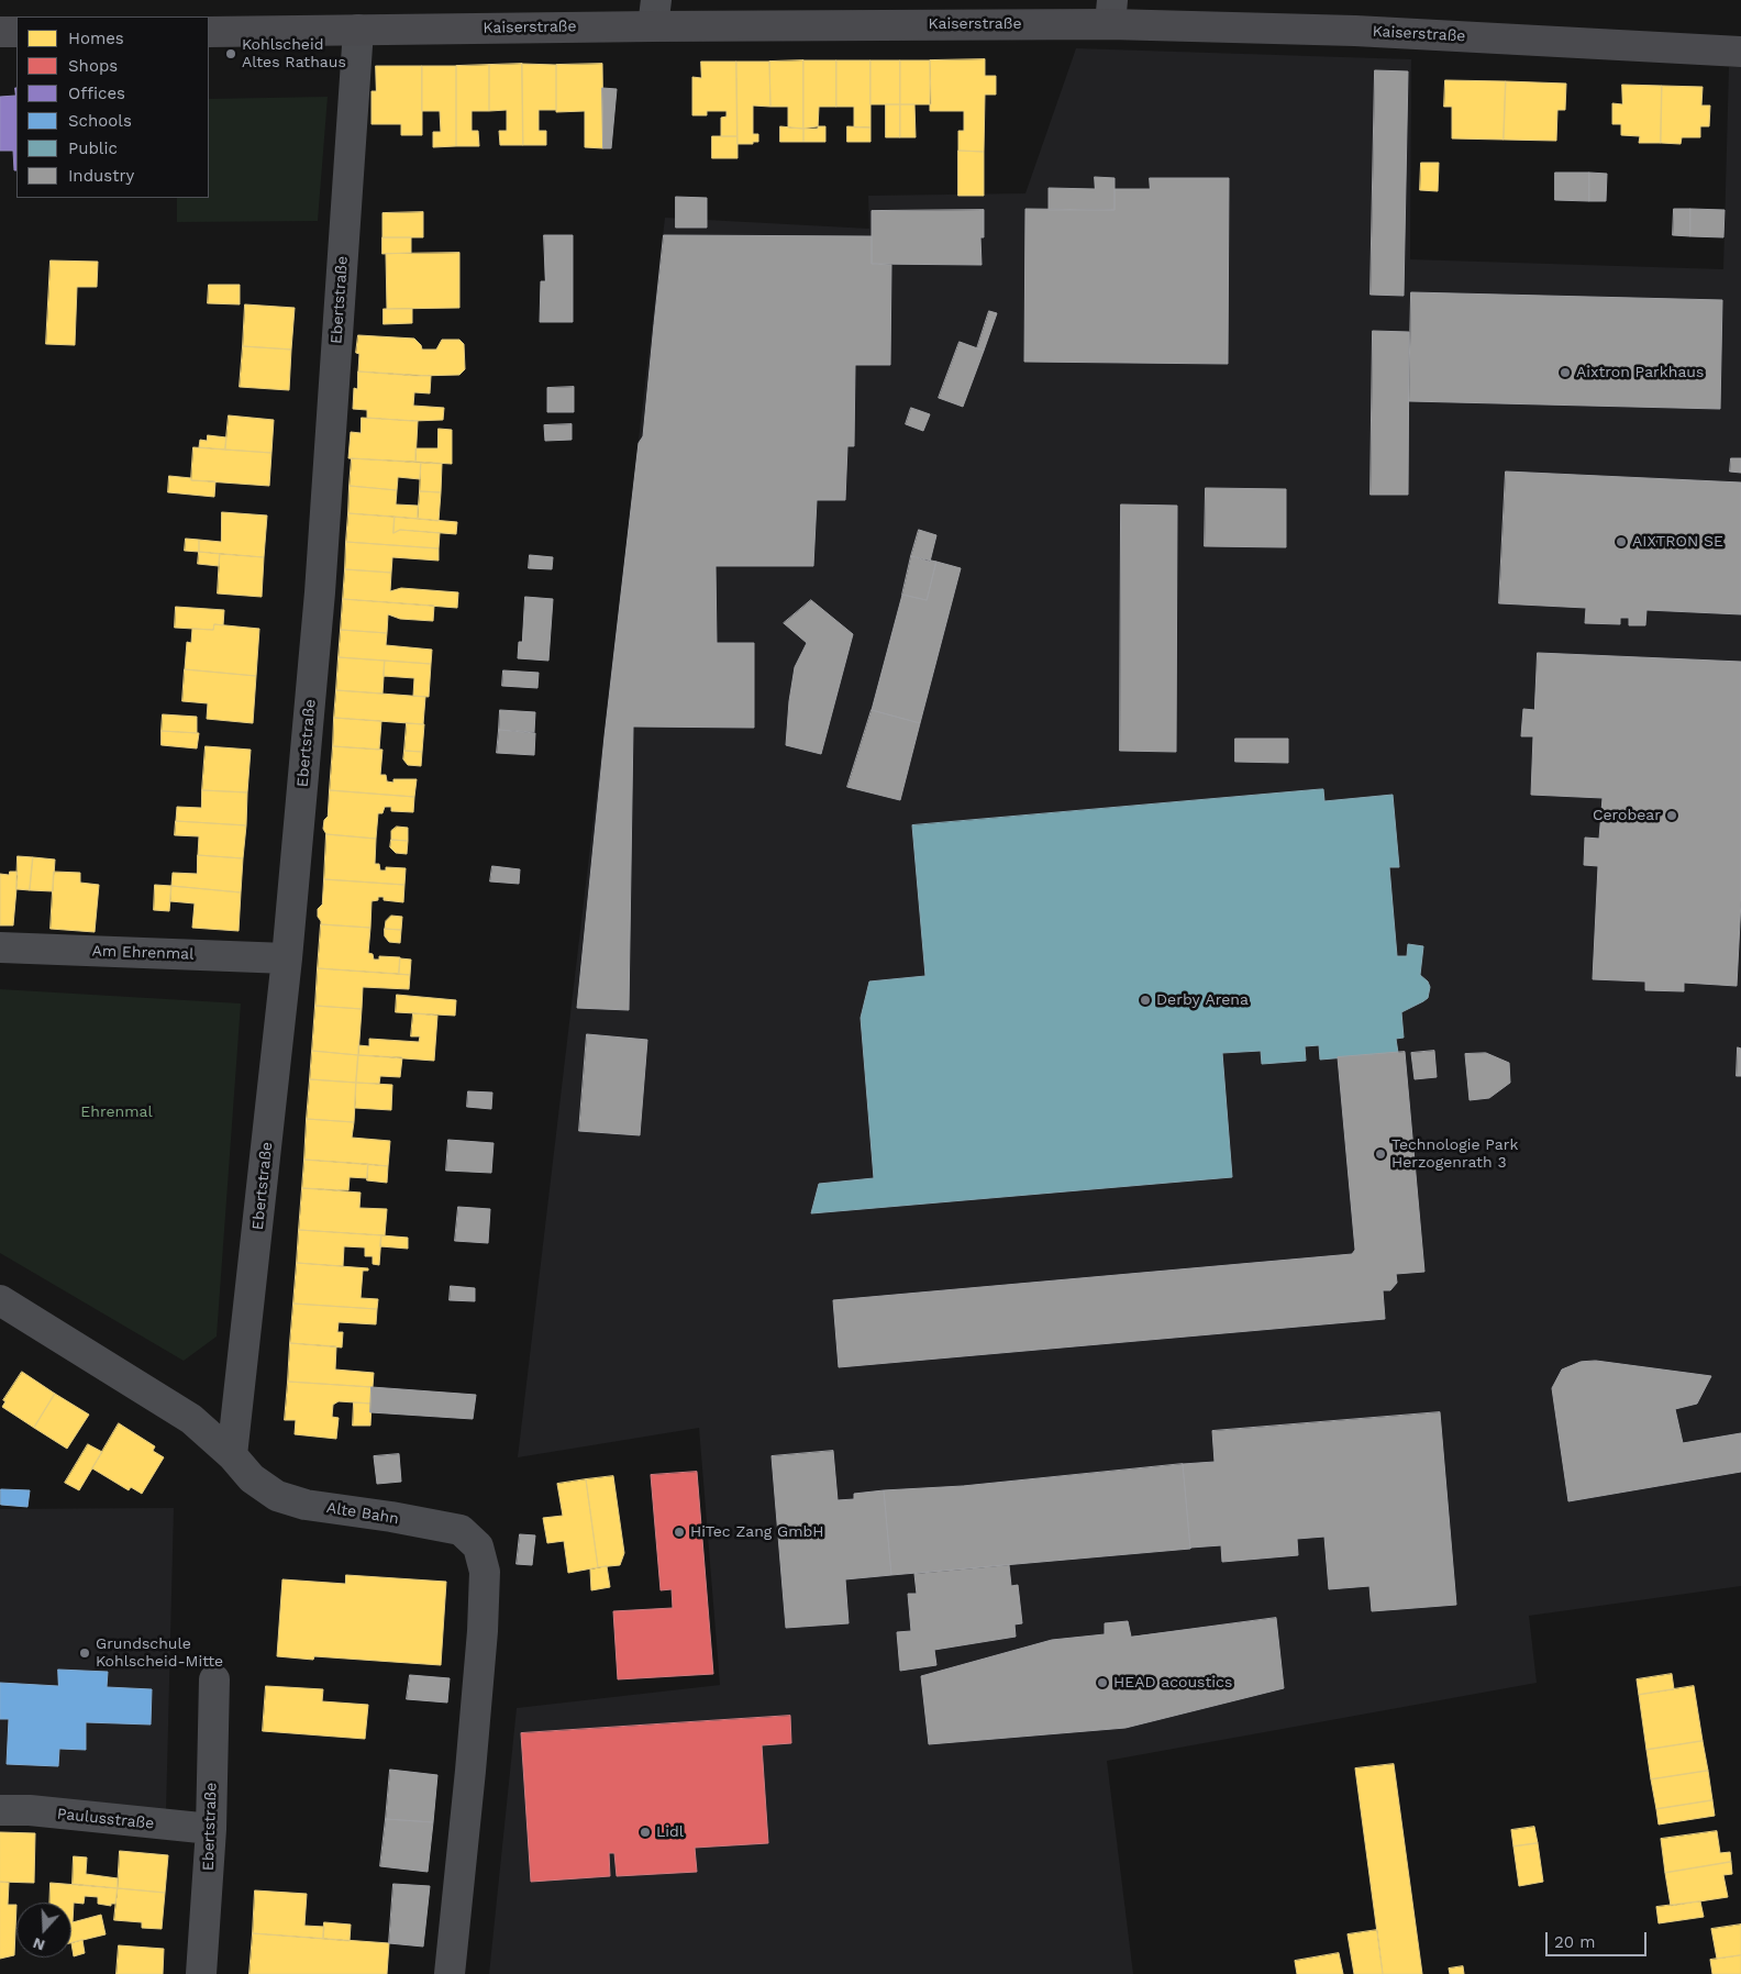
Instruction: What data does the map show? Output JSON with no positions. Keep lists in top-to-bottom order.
{
  "streets": {
    "street": [
      "Kaiserstraße",
      "Ebertstraße",
      "Am Ehrenmal",
      "Alte Bahn",
      "Paulusstraße"
    ]
  },
  "crossings": [
    ["Kaiserstraße", "Ebertstraße"],
    ["Ebertstraße", "Am Ehrenmal"],
    ["Ebertstraße", "Alte Bahn"],
    ["Ebertstraße", "Paulusstraße"]
  ],
  "parks": ["Ehrenmal"],
  "places": [
    "Kohlscheid Altes Rathaus",
    "Aixtron Parkhaus",
    "AIXTRON SE",
    "Cerobear",
    "Derby Arena",
    "Technologie Park Herzogenrath 3",
    "HiTec Zang GmbH",
    "Grundschule Kohlscheid-Mitte",
    "HEAD acoustics",
    "Lidl"
  ],
  "legend": [
    "Homes",
    "Shops",
    "Offices",
    "Schools",
    "Public",
    "Industry"
  ],
  "scale_bar": "20 m",
  "north": "bottom"
}
